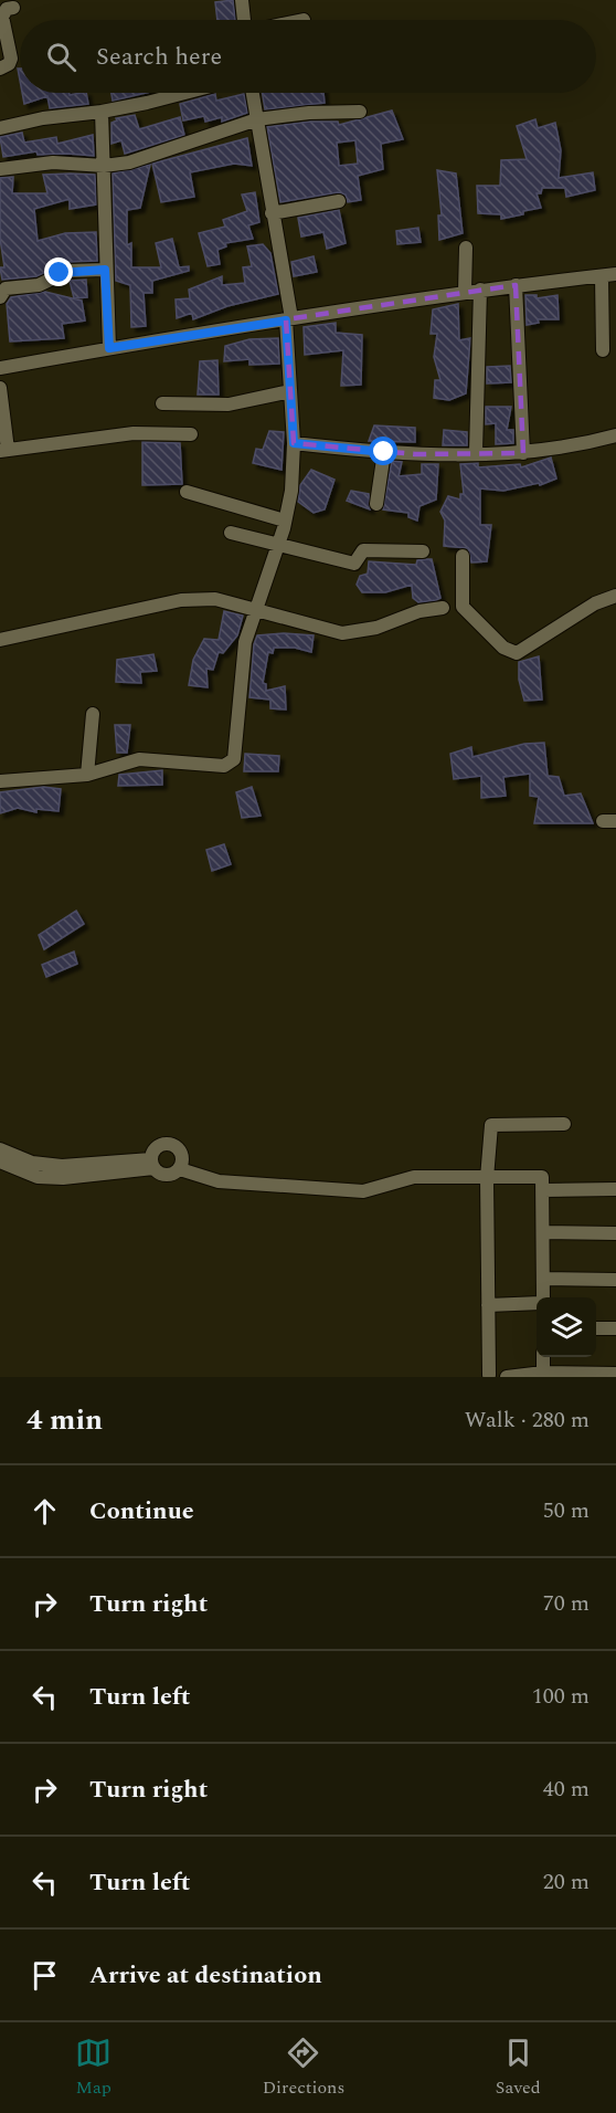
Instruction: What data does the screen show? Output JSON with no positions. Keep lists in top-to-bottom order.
{
  "page": {
    "search": "Search here",
    "heading": ["4 min", "Walk · 280 m"],
    "list": [
      ["Continue", "50 m"],
      ["Turn right", "70 m"],
      ["Turn left", "100 m"],
      ["Turn right", "40 m"],
      ["Turn left", "20 m"],
      "Arrive at destination"
    ],
    "nav": ["Map", "Directions", "Saved"]
  }
}
